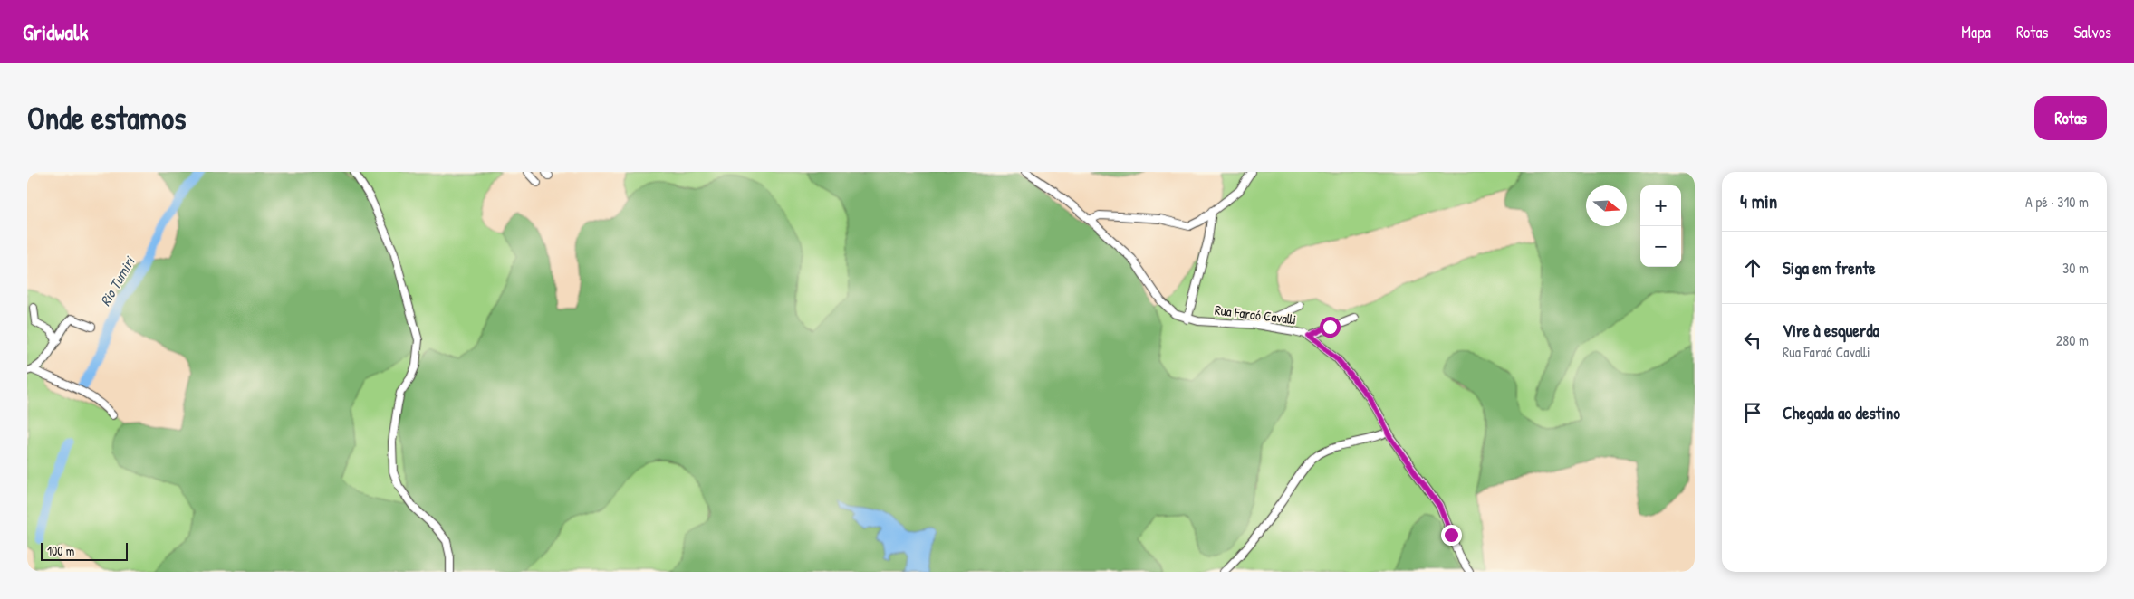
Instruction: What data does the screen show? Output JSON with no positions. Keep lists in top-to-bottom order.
{
  "streets": {
    "street": ["Rua Faraó Cavalli"]
  },
  "water": ["Rio Tumiri"],
  "scale_bar": "100 m",
  "north": "right",
  "page": {
    "header": "Gridwalk",
    "nav": ["Mapa", "Rotas", "Salvos"],
    "buttons": "Rotas",
    "title": "Onde estamos",
    "heading": ["4 min", "A pé · 310 m"],
    "map_buttons": ["+", "−"],
    "list": [
      ["Siga em frente", "30 m"],
      ["Vire à esquerda", "Rua Faraó Cavalli", "280 m"],
      "Chegada ao destino"
    ],
    "scale": "100 m"
  }
}
